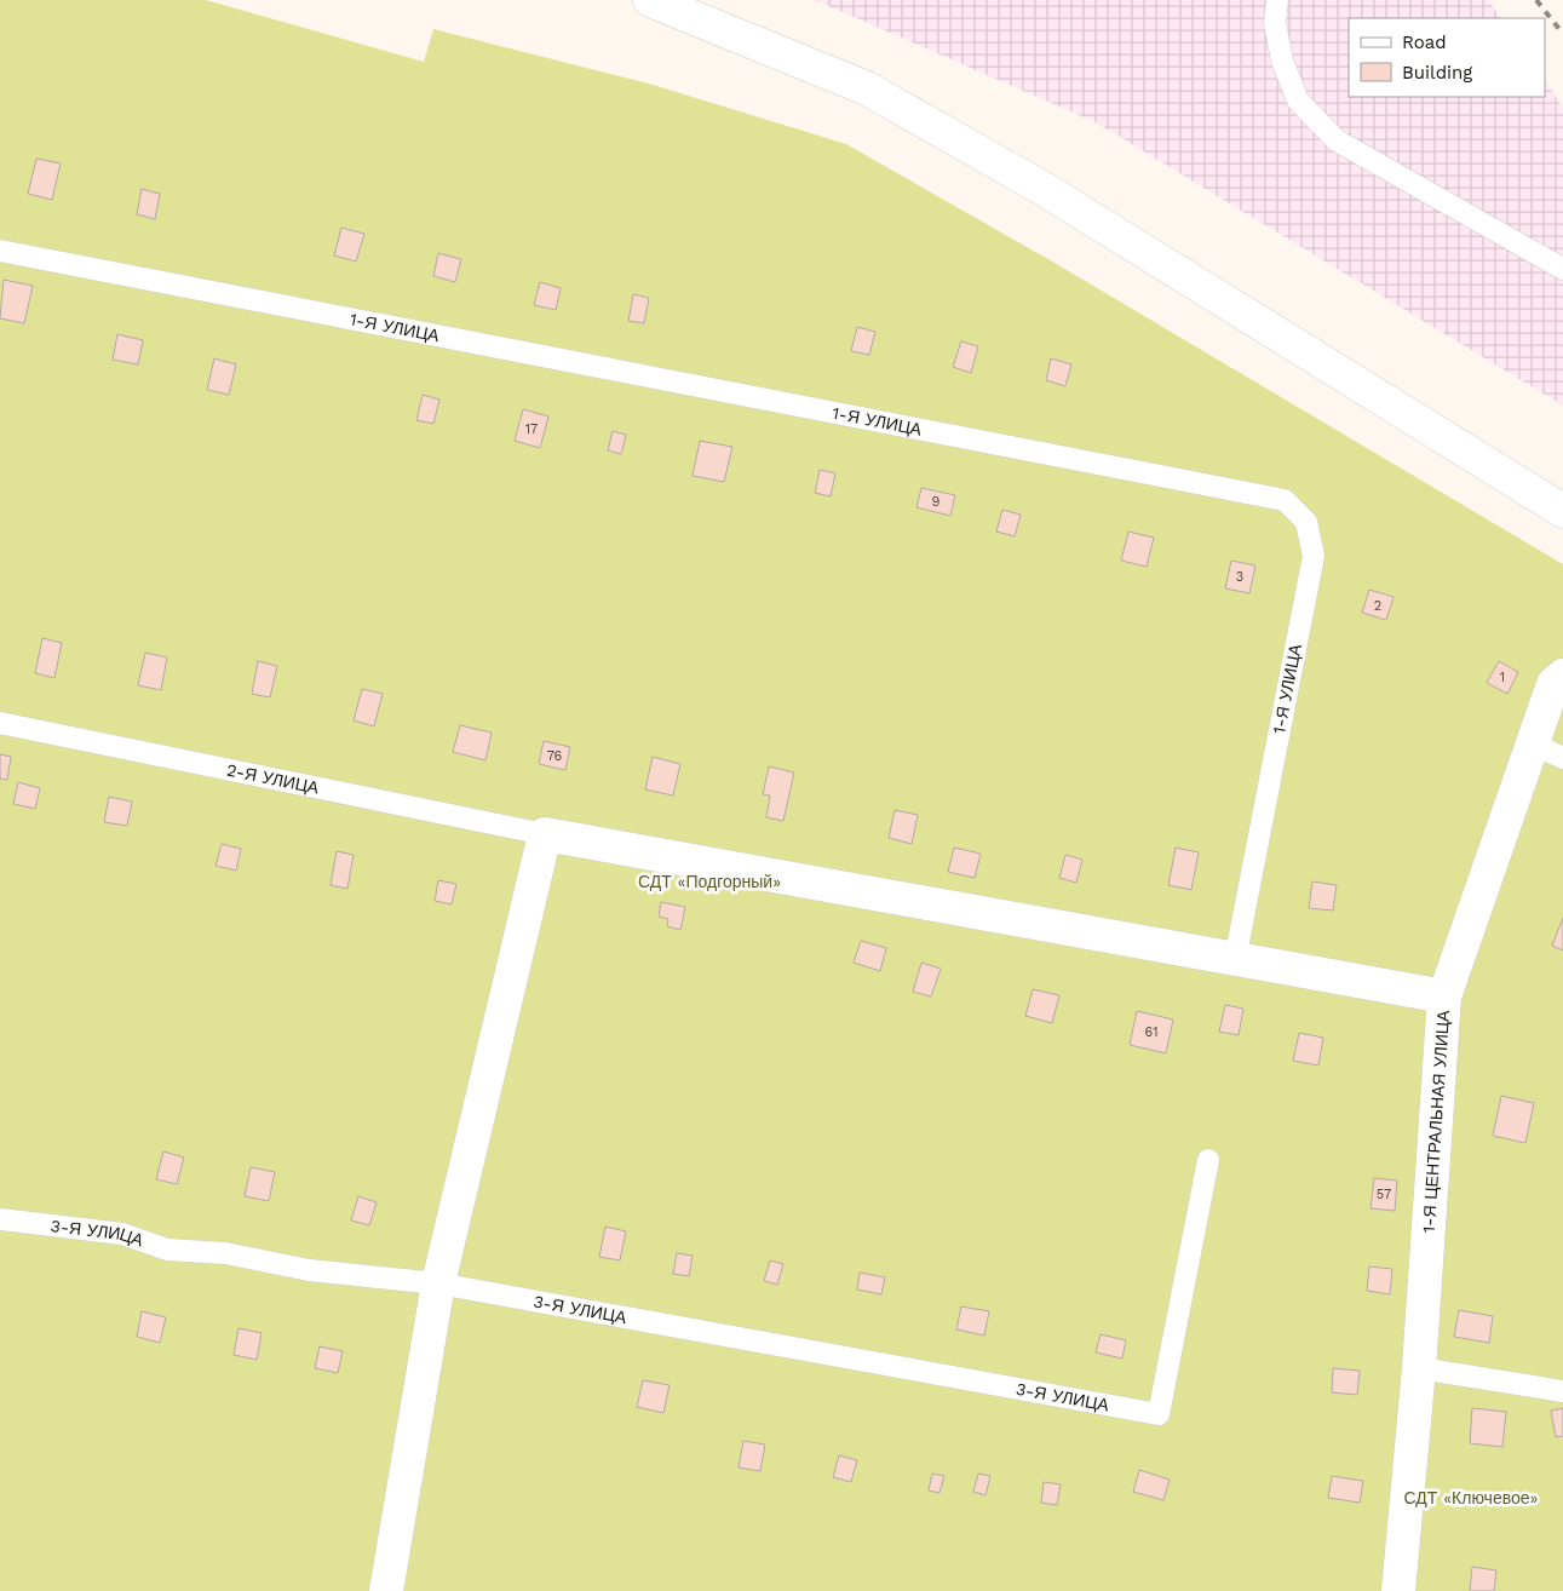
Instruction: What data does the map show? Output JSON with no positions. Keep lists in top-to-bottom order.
{
  "streets": {
    "street": ["1-Я ЦЕНТРАЛЬНАЯ УЛИЦА"],
    "lane": ["1-Я УЛИЦА", "2-Я УЛИЦА", "3-Я УЛИЦА"]
  },
  "parks": ["СДТ «Подгорный»", "СДТ «Ключевое»"],
  "house_numbers": [
    "17",
    "9",
    "3",
    "2",
    "1",
    "76",
    "61",
    "57"
  ],
  "legend": ["Road", "Building"]
}
